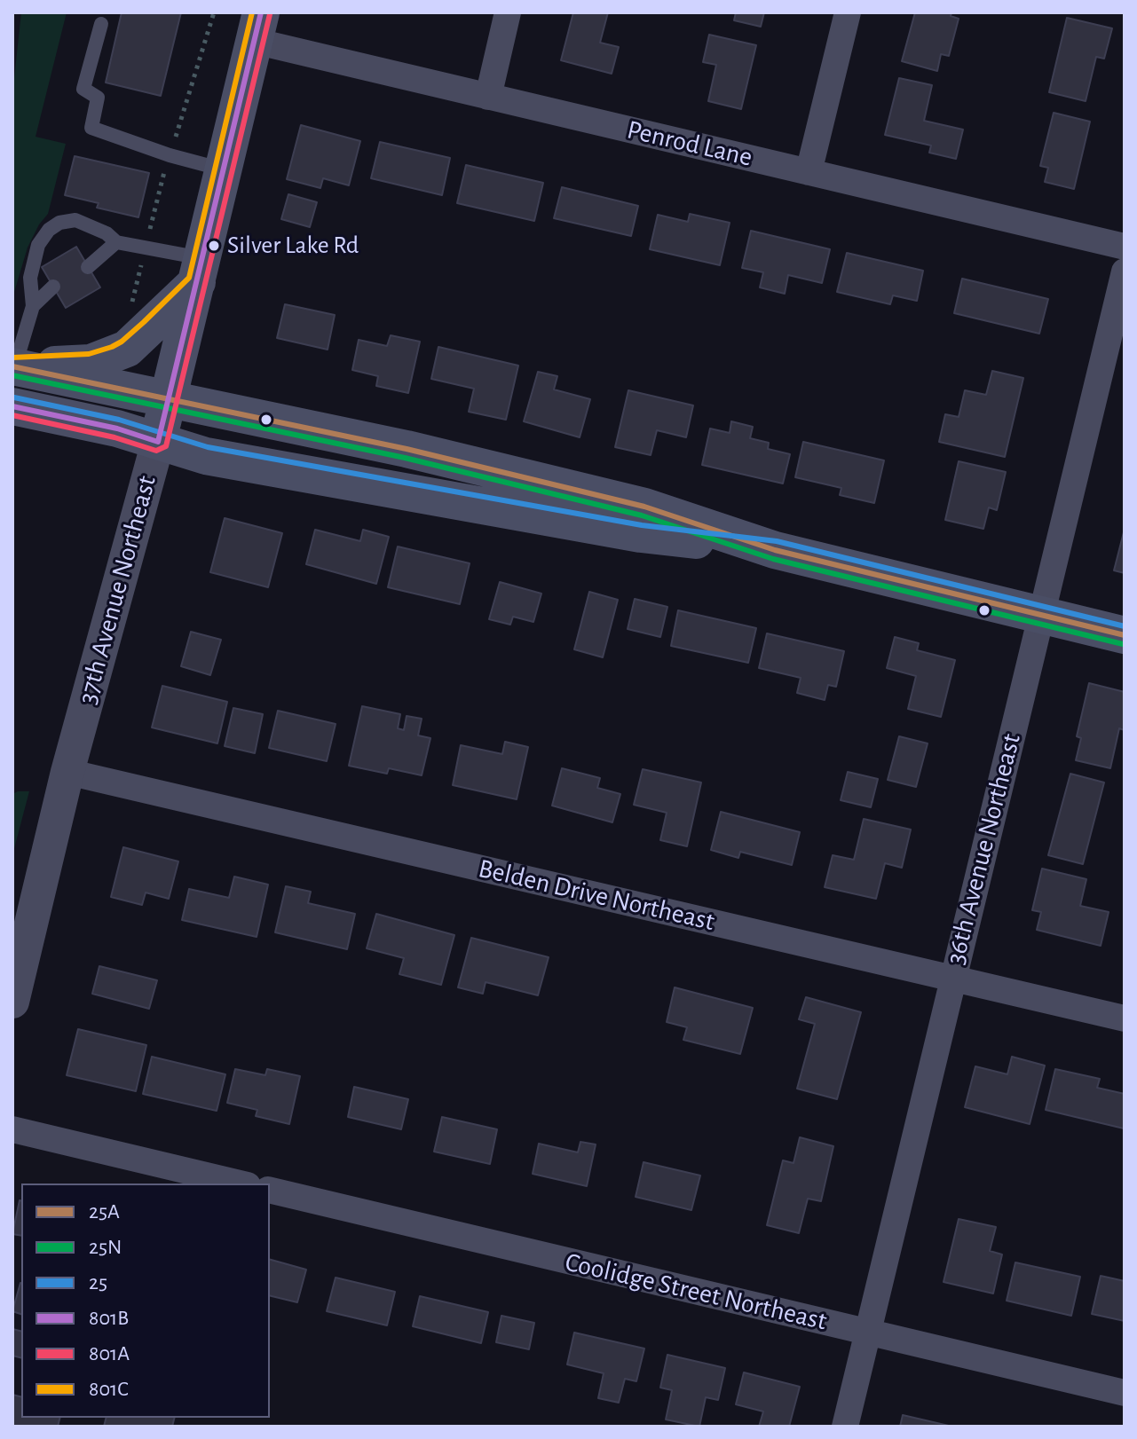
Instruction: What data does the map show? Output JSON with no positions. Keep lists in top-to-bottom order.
{
  "streets": {
    "main road": ["37th Avenue Northeast"],
    "street": [
      "Penrod Lane",
      "36th Avenue Northeast",
      "Belden Drive Northeast",
      "Coolidge Street Northeast"
    ]
  },
  "crossings": [
    ["Penrod Lane", "37th Avenue Northeast"],
    ["37th Avenue Northeast", "Belden Drive Northeast"],
    ["36th Avenue Northeast", "Belden Drive Northeast"],
    ["36th Avenue Northeast", "Coolidge Street Northeast"]
  ],
  "places": ["Silver Lake Rd"],
  "lines": [
    "transit line 801B",
    "transit line 801C",
    "transit line 801A",
    "transit line 25A",
    "transit line 25N",
    "transit line 25"
  ],
  "legend": [
    "25A",
    "25N",
    "25",
    "801B",
    "801A",
    "801C"
  ]
}
